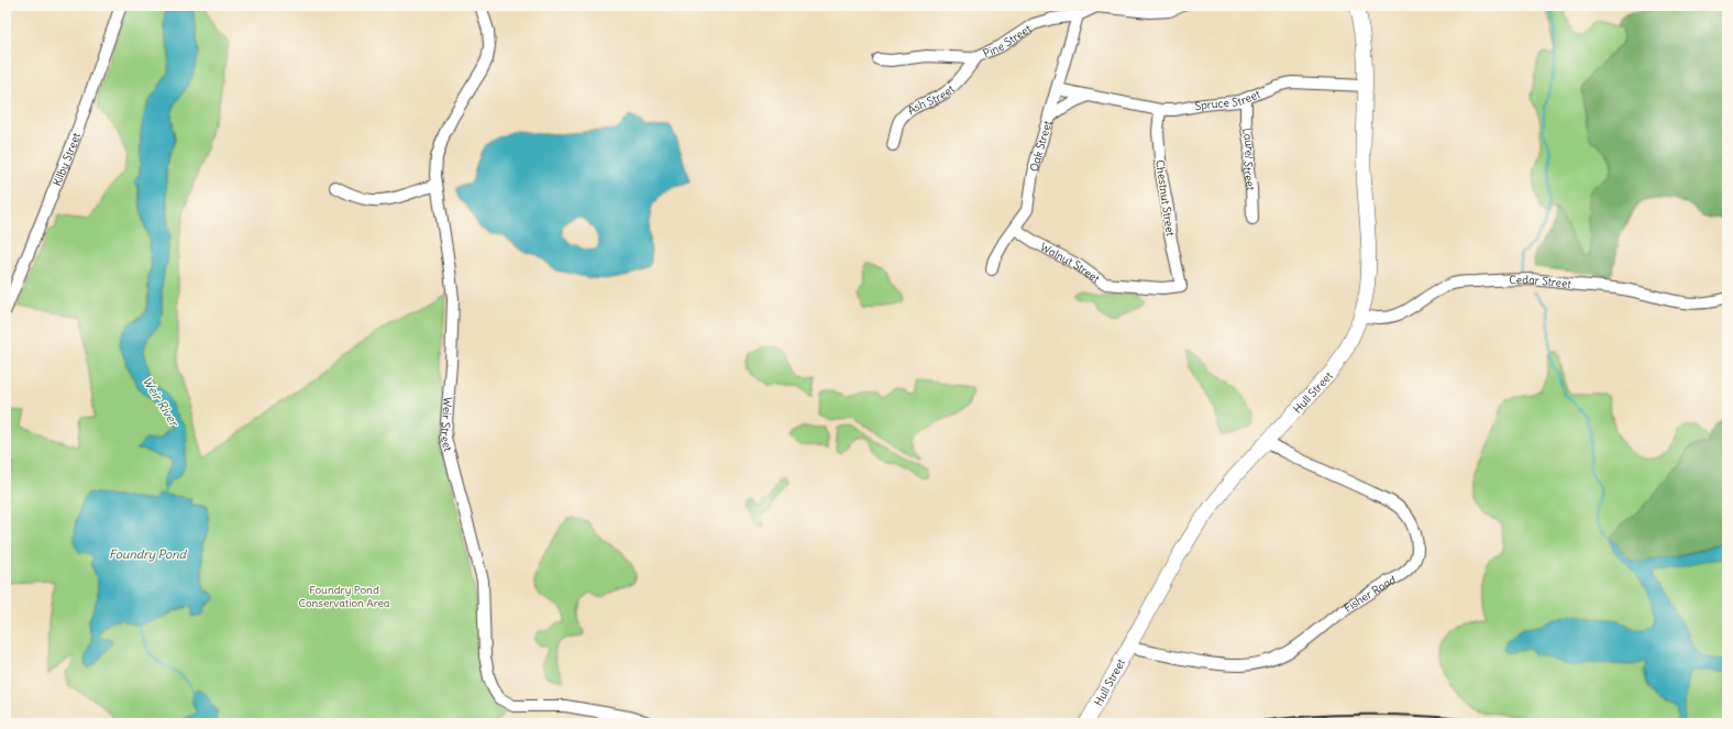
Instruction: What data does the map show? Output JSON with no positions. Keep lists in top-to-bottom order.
{
  "streets": {
    "main road": ["Hull Street"],
    "street": [
      "Pine Street",
      "Ash Street",
      "Spruce Street",
      "Oak Street",
      "Kilby Street",
      "Laurel Street",
      "Chestnut Street",
      "Walnut Street",
      "Cedar Street",
      "Weir Street",
      "Fisher Road"
    ]
  },
  "crossings": [
    ["Pine Street", "Ash Street"],
    ["Pine Street", "Oak Street"],
    ["Spruce Street", "Oak Street"],
    ["Spruce Street", "Laurel Street"],
    ["Spruce Street", "Chestnut Street"],
    ["Spruce Street", "Hull Street"],
    ["Oak Street", "Walnut Street"],
    ["Chestnut Street", "Walnut Street"],
    ["Cedar Street", "Hull Street"],
    ["Hull Street", "Fisher Road"]
  ],
  "water": ["Weir River", "Foundry Pond"],
  "parks": ["Foundry Pond Conservation Area"]
}
